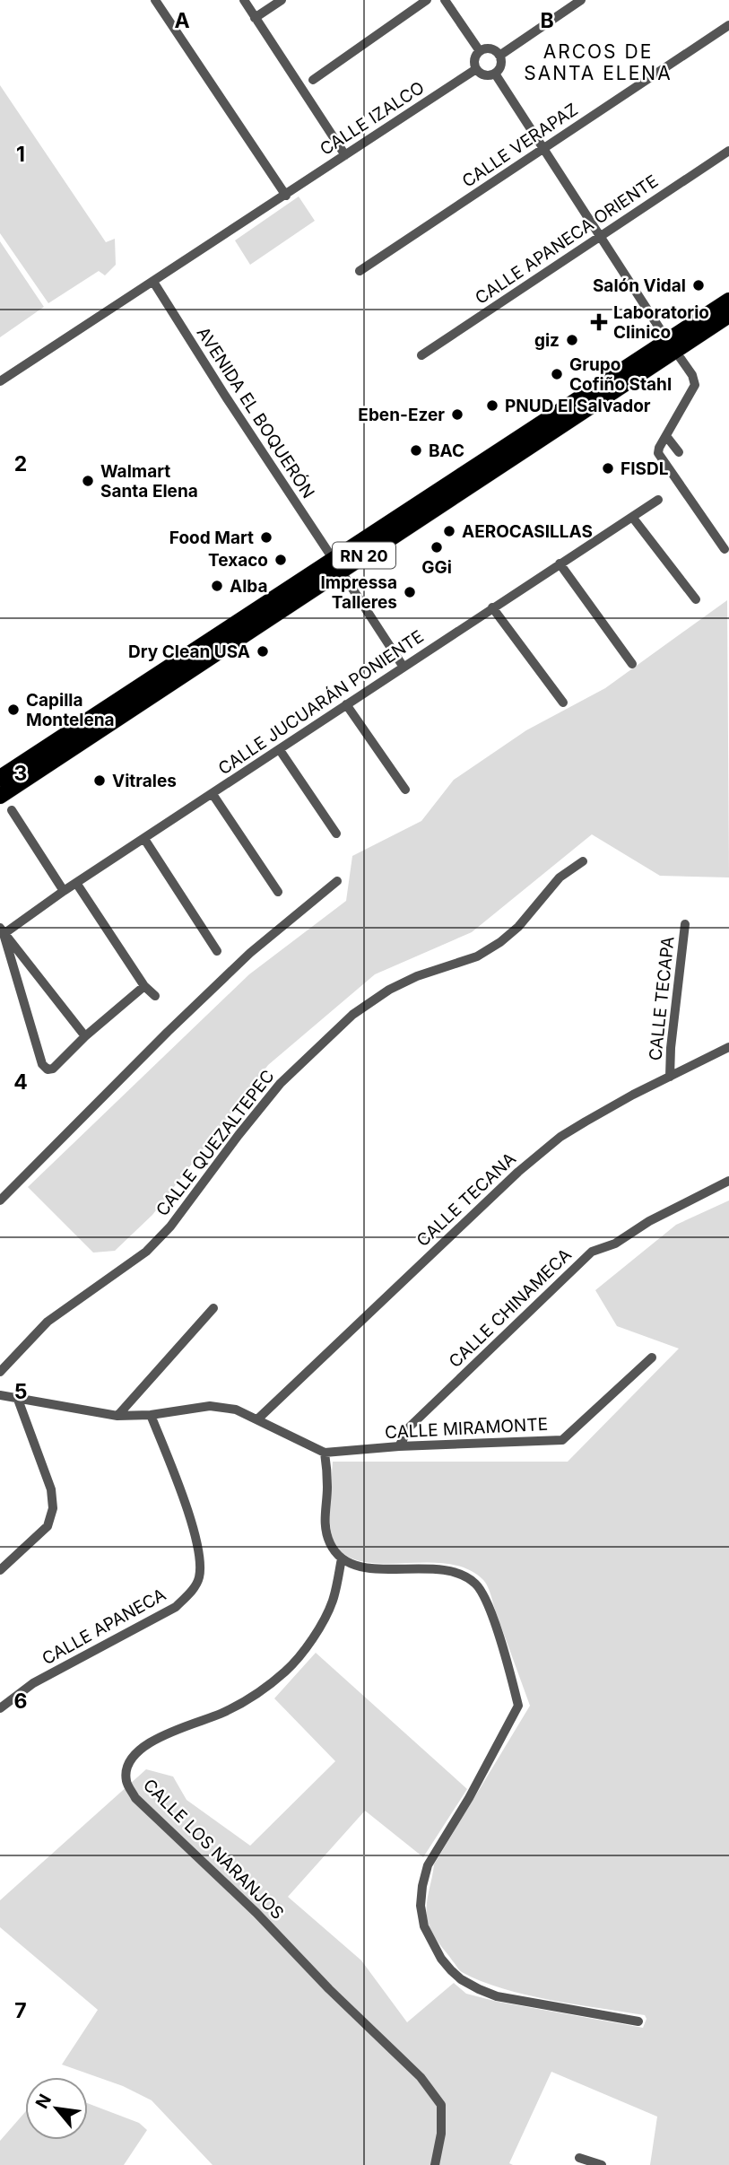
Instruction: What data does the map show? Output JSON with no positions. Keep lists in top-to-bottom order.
{
  "streets": {
    "highway": ["RN 20"],
    "street": [
      "CALLE IZALCO",
      "CALLE VERAPAZ",
      "CALLE APANECA ORIENTE",
      "AVENIDA EL BOQUERÓN",
      "CALLE JUCUARÁN PONIENTE",
      "CALLE TECAPA",
      "CALLE QUEZALTEPEC",
      "CALLE TECANA",
      "CALLE CHINAMECA",
      "CALLE MIRAMONTE",
      "CALLE APANECA",
      "CALLE LOS NARANJOS"
    ]
  },
  "crossings": [
    ["CALLE IZALCO", "AVENIDA EL BOQUERÓN"],
    ["AVENIDA EL BOQUERÓN", "RN 20"],
    ["AVENIDA EL BOQUERÓN", "CALLE JUCUARÁN PONIENTE"],
    ["CALLE TECAPA", "CALLE TECANA"],
    ["CALLE CHINAMECA", "CALLE MIRAMONTE"]
  ],
  "districts": ["ARCOS DE SANTA ELENA"],
  "places": {
    "other": [
      "Salón Vidal",
      "giz",
      "Grupo Cofiño Stahl",
      "PNUD El Salvador",
      "Eben-Ezer",
      "BAC",
      "FISDL",
      "Walmart Santa Elena",
      "AEROCASILLAS",
      "Food Mart",
      "GGi",
      "Texaco",
      "Alba",
      "Impressa Talleres",
      "Dry Clean USA",
      "Capilla Montelena",
      "Vitrales"
    ],
    "health": ["Laboratorio Clinico"]
  },
  "north": "top left",
  "grid": {
    "columns": ["A", "B"],
    "rows": [
      "1",
      "2",
      "3",
      "4",
      "5",
      "6",
      "7"
    ]
  }
}
